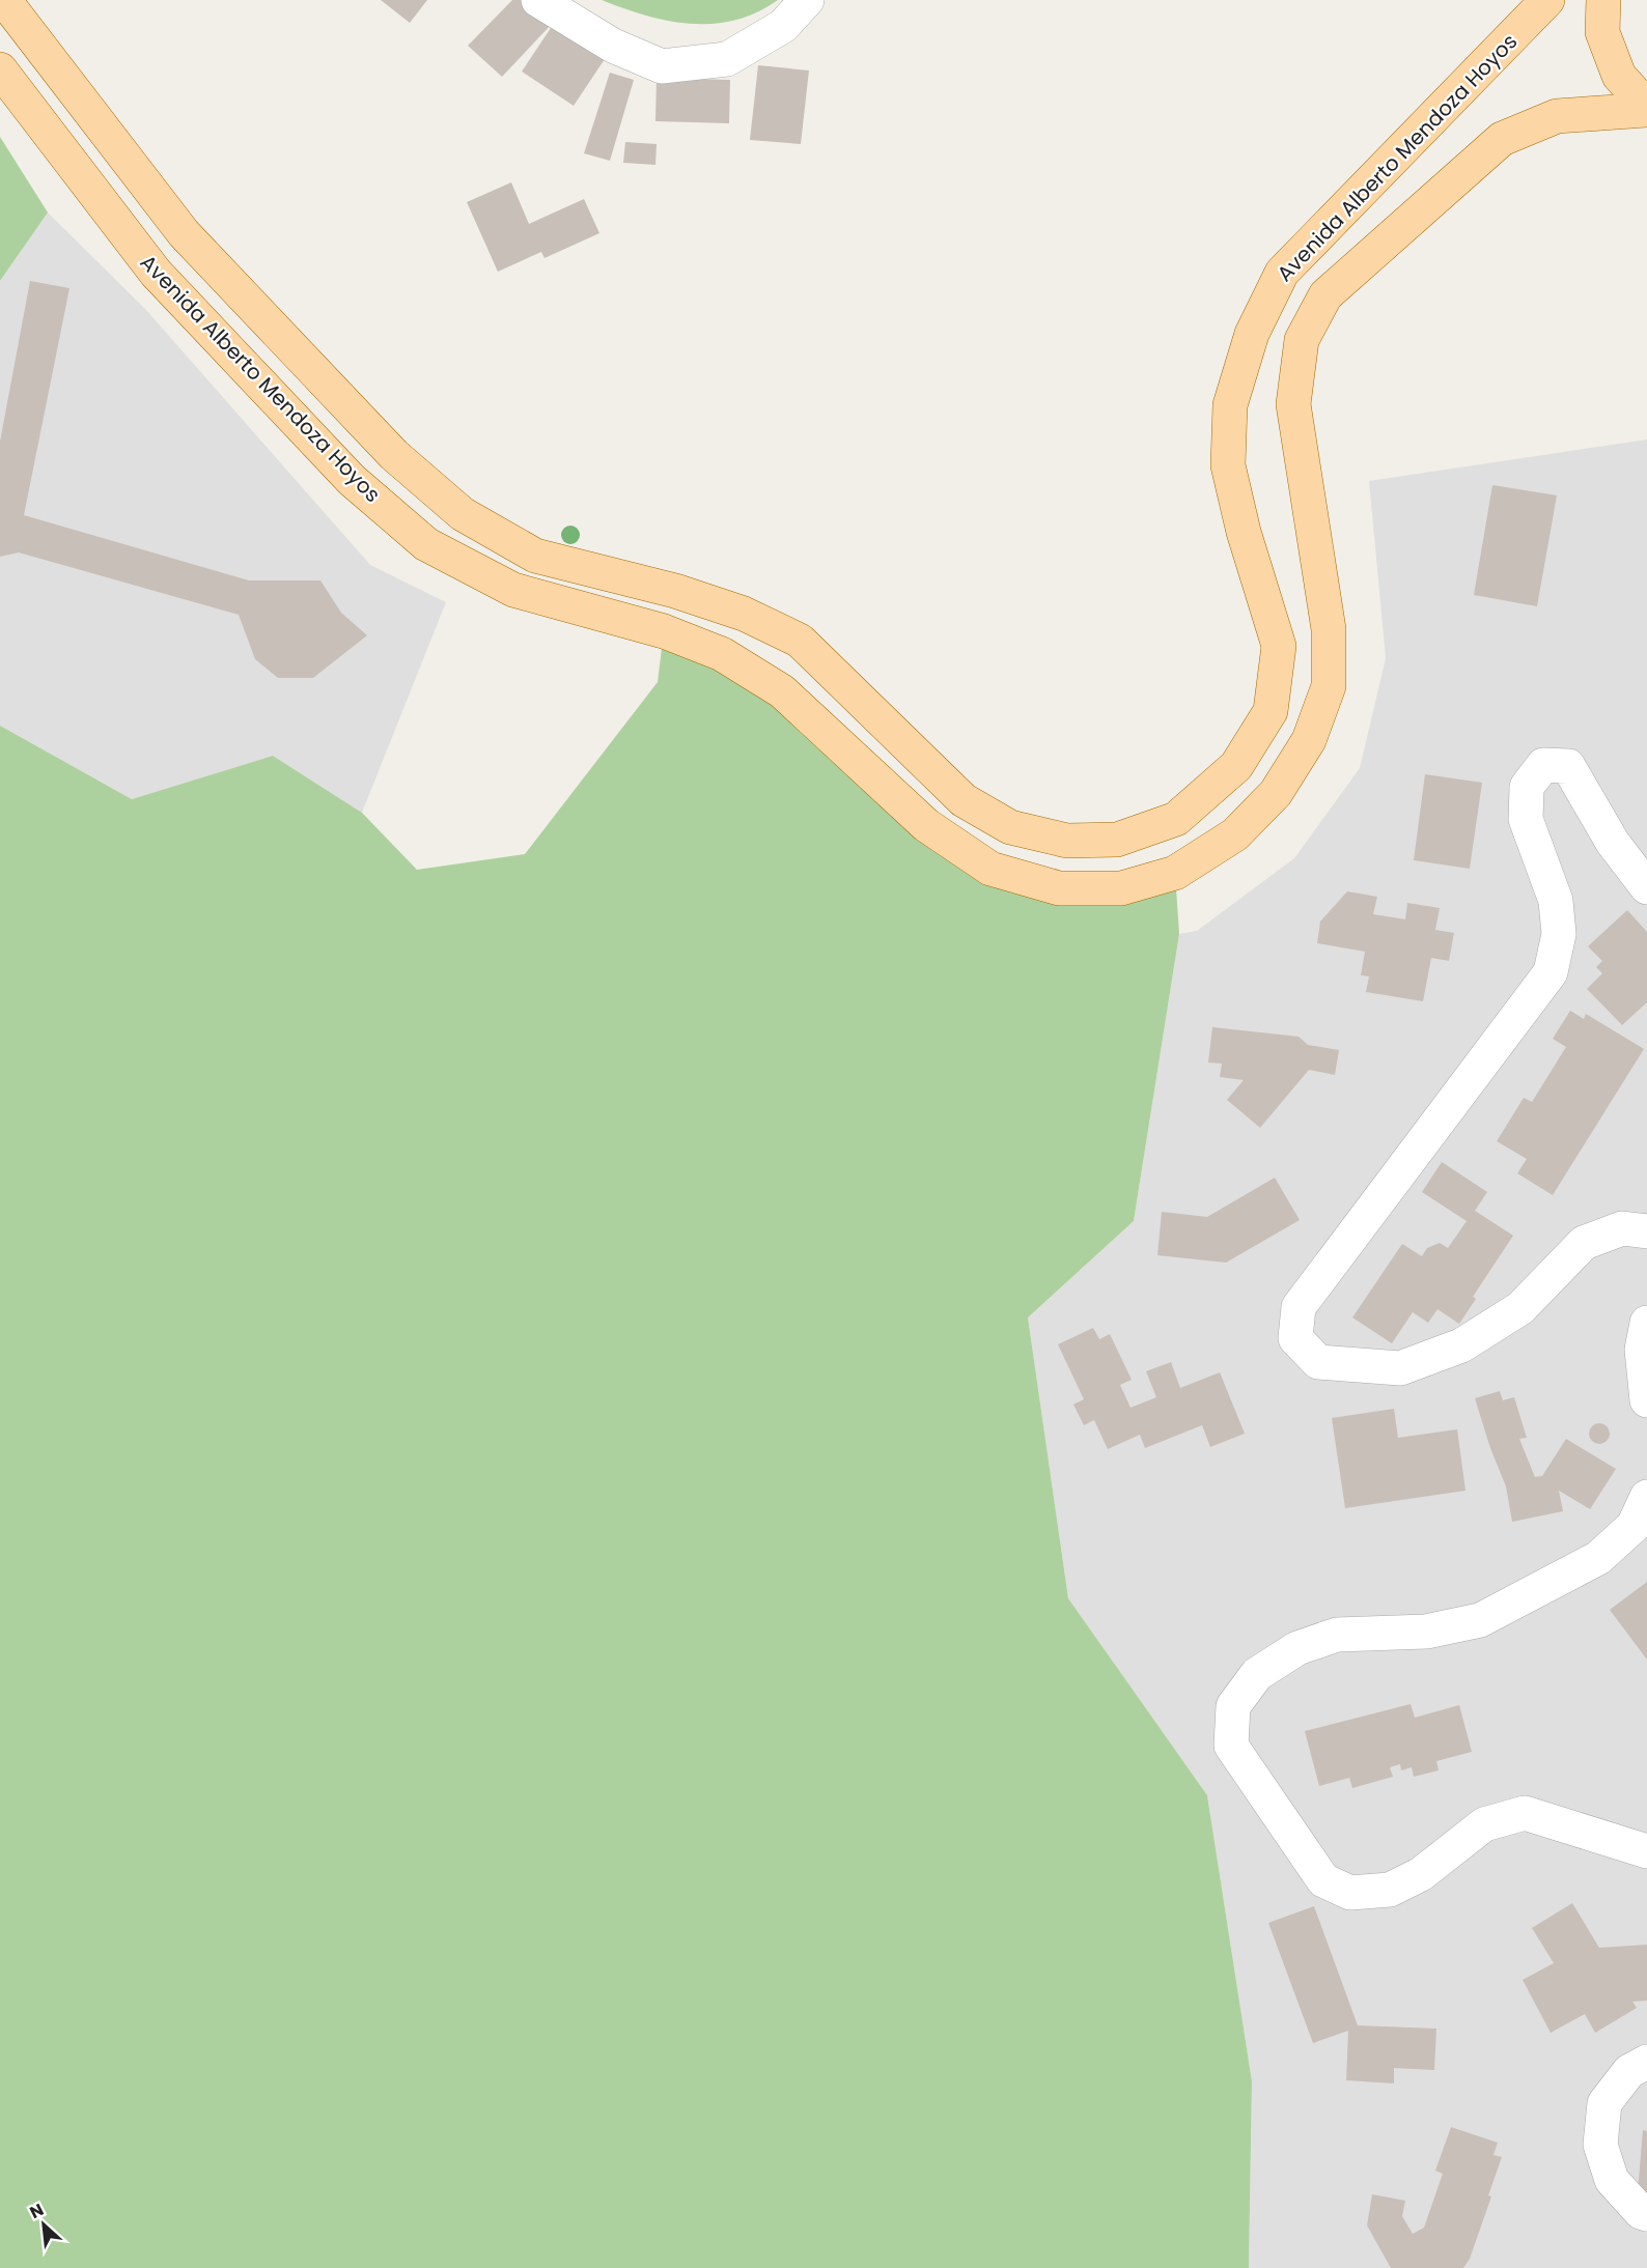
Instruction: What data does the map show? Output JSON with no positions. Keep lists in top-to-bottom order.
{
  "streets": {
    "main road": ["Avenida Alberto Mendoza Hoyos"]
  },
  "north": "top left"
}
